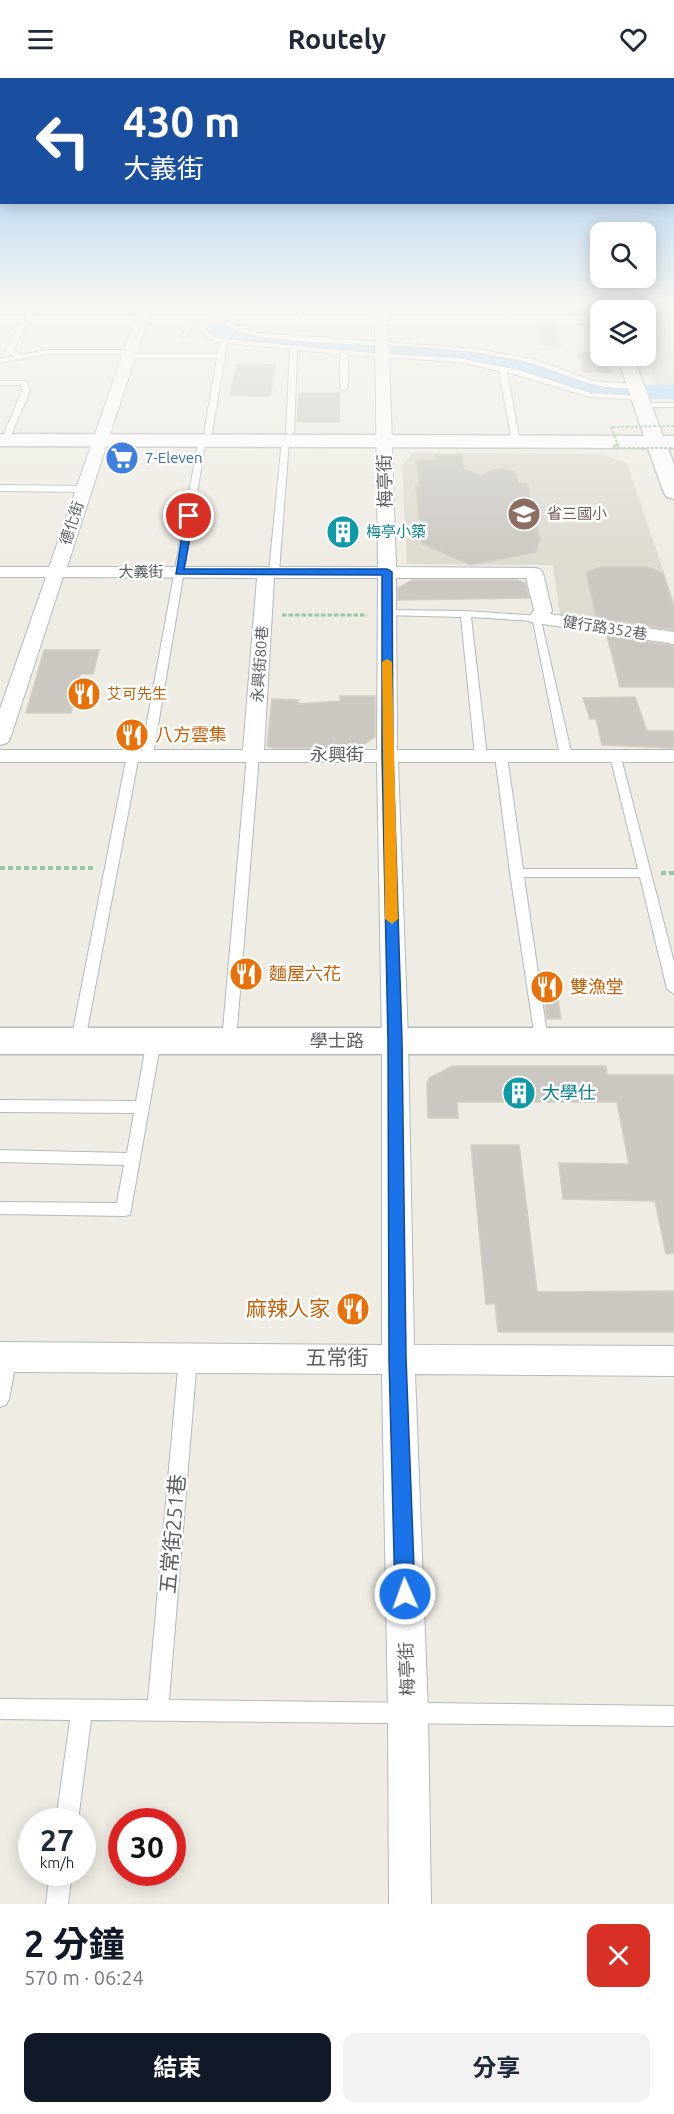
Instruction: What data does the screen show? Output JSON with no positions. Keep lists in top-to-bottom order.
{
  "streets": {
    "street": [
      "梅亭街",
      "德化街",
      "大義街",
      "健行路352巷",
      "永興街80巷",
      "永興街",
      "學士路",
      "五常街"
    ],
    "lane": ["五常街251巷"]
  },
  "crossings": [
    ["梅亭街", "大義街"],
    ["梅亭街", "永興街"],
    ["梅亭街", "學士路"],
    ["梅亭街", "五常街"],
    ["德化街", "大義街"],
    ["大義街", "健行路352巷"],
    ["大義街", "永興街80巷"],
    ["永興街80巷", "永興街"],
    ["五常街", "五常街251巷"]
  ],
  "places": {
    "supermarket": ["7-Eleven"],
    "school or university": ["省三國小"],
    "building": ["梅亭小築", "大學仕"],
    "restaurant": [
      "艾可先生",
      "八方雲集",
      "麵屋六花",
      "雙漁堂",
      "麻辣人家"
    ]
  },
  "page": {
    "header": "Routely",
    "turn": ["430 m", "大義街"],
    "speed": "27 km/h",
    "limit": "30",
    "heading": ["2 分鐘", "570 m · 06:24"],
    "buttons": ["結束", "分享"]
  }
}
